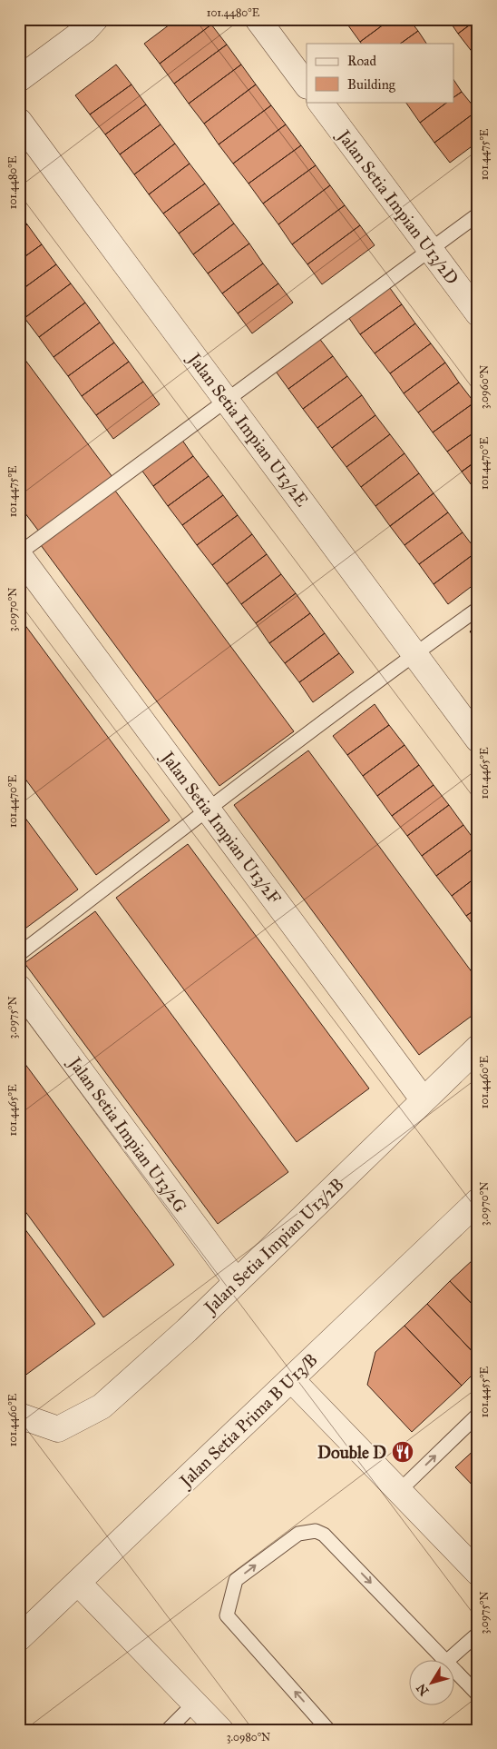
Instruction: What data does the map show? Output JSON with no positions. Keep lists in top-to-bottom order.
{
  "streets": {
    "street": [
      "Jalan Setia Impian U13/2D",
      "Jalan Setia Impian U13/2E",
      "Jalan Setia Impian U13/2F",
      "Jalan Setia Impian U13/2G",
      "Jalan Setia Impian U13/2B",
      "Jalan Setia Prima B U13/B"
    ]
  },
  "crossings": [
    ["Jalan Setia Impian U13/2F", "Jalan Setia Impian U13/2B"],
    ["Jalan Setia Impian U13/2G", "Jalan Setia Impian U13/2B"]
  ],
  "places": {
    "restaurant": ["Double D"]
  },
  "legend": ["Road", "Building"],
  "north": "bottom left",
  "coordinates": [
    "101.4480°E",
    "101.4475°E",
    "3.0960°N",
    "101.4470°E",
    "3.0970°N",
    "101.4465°E",
    "3.0975°N",
    "101.4460°E",
    "101.4455°E",
    "3.0980°N"
  ]
}
